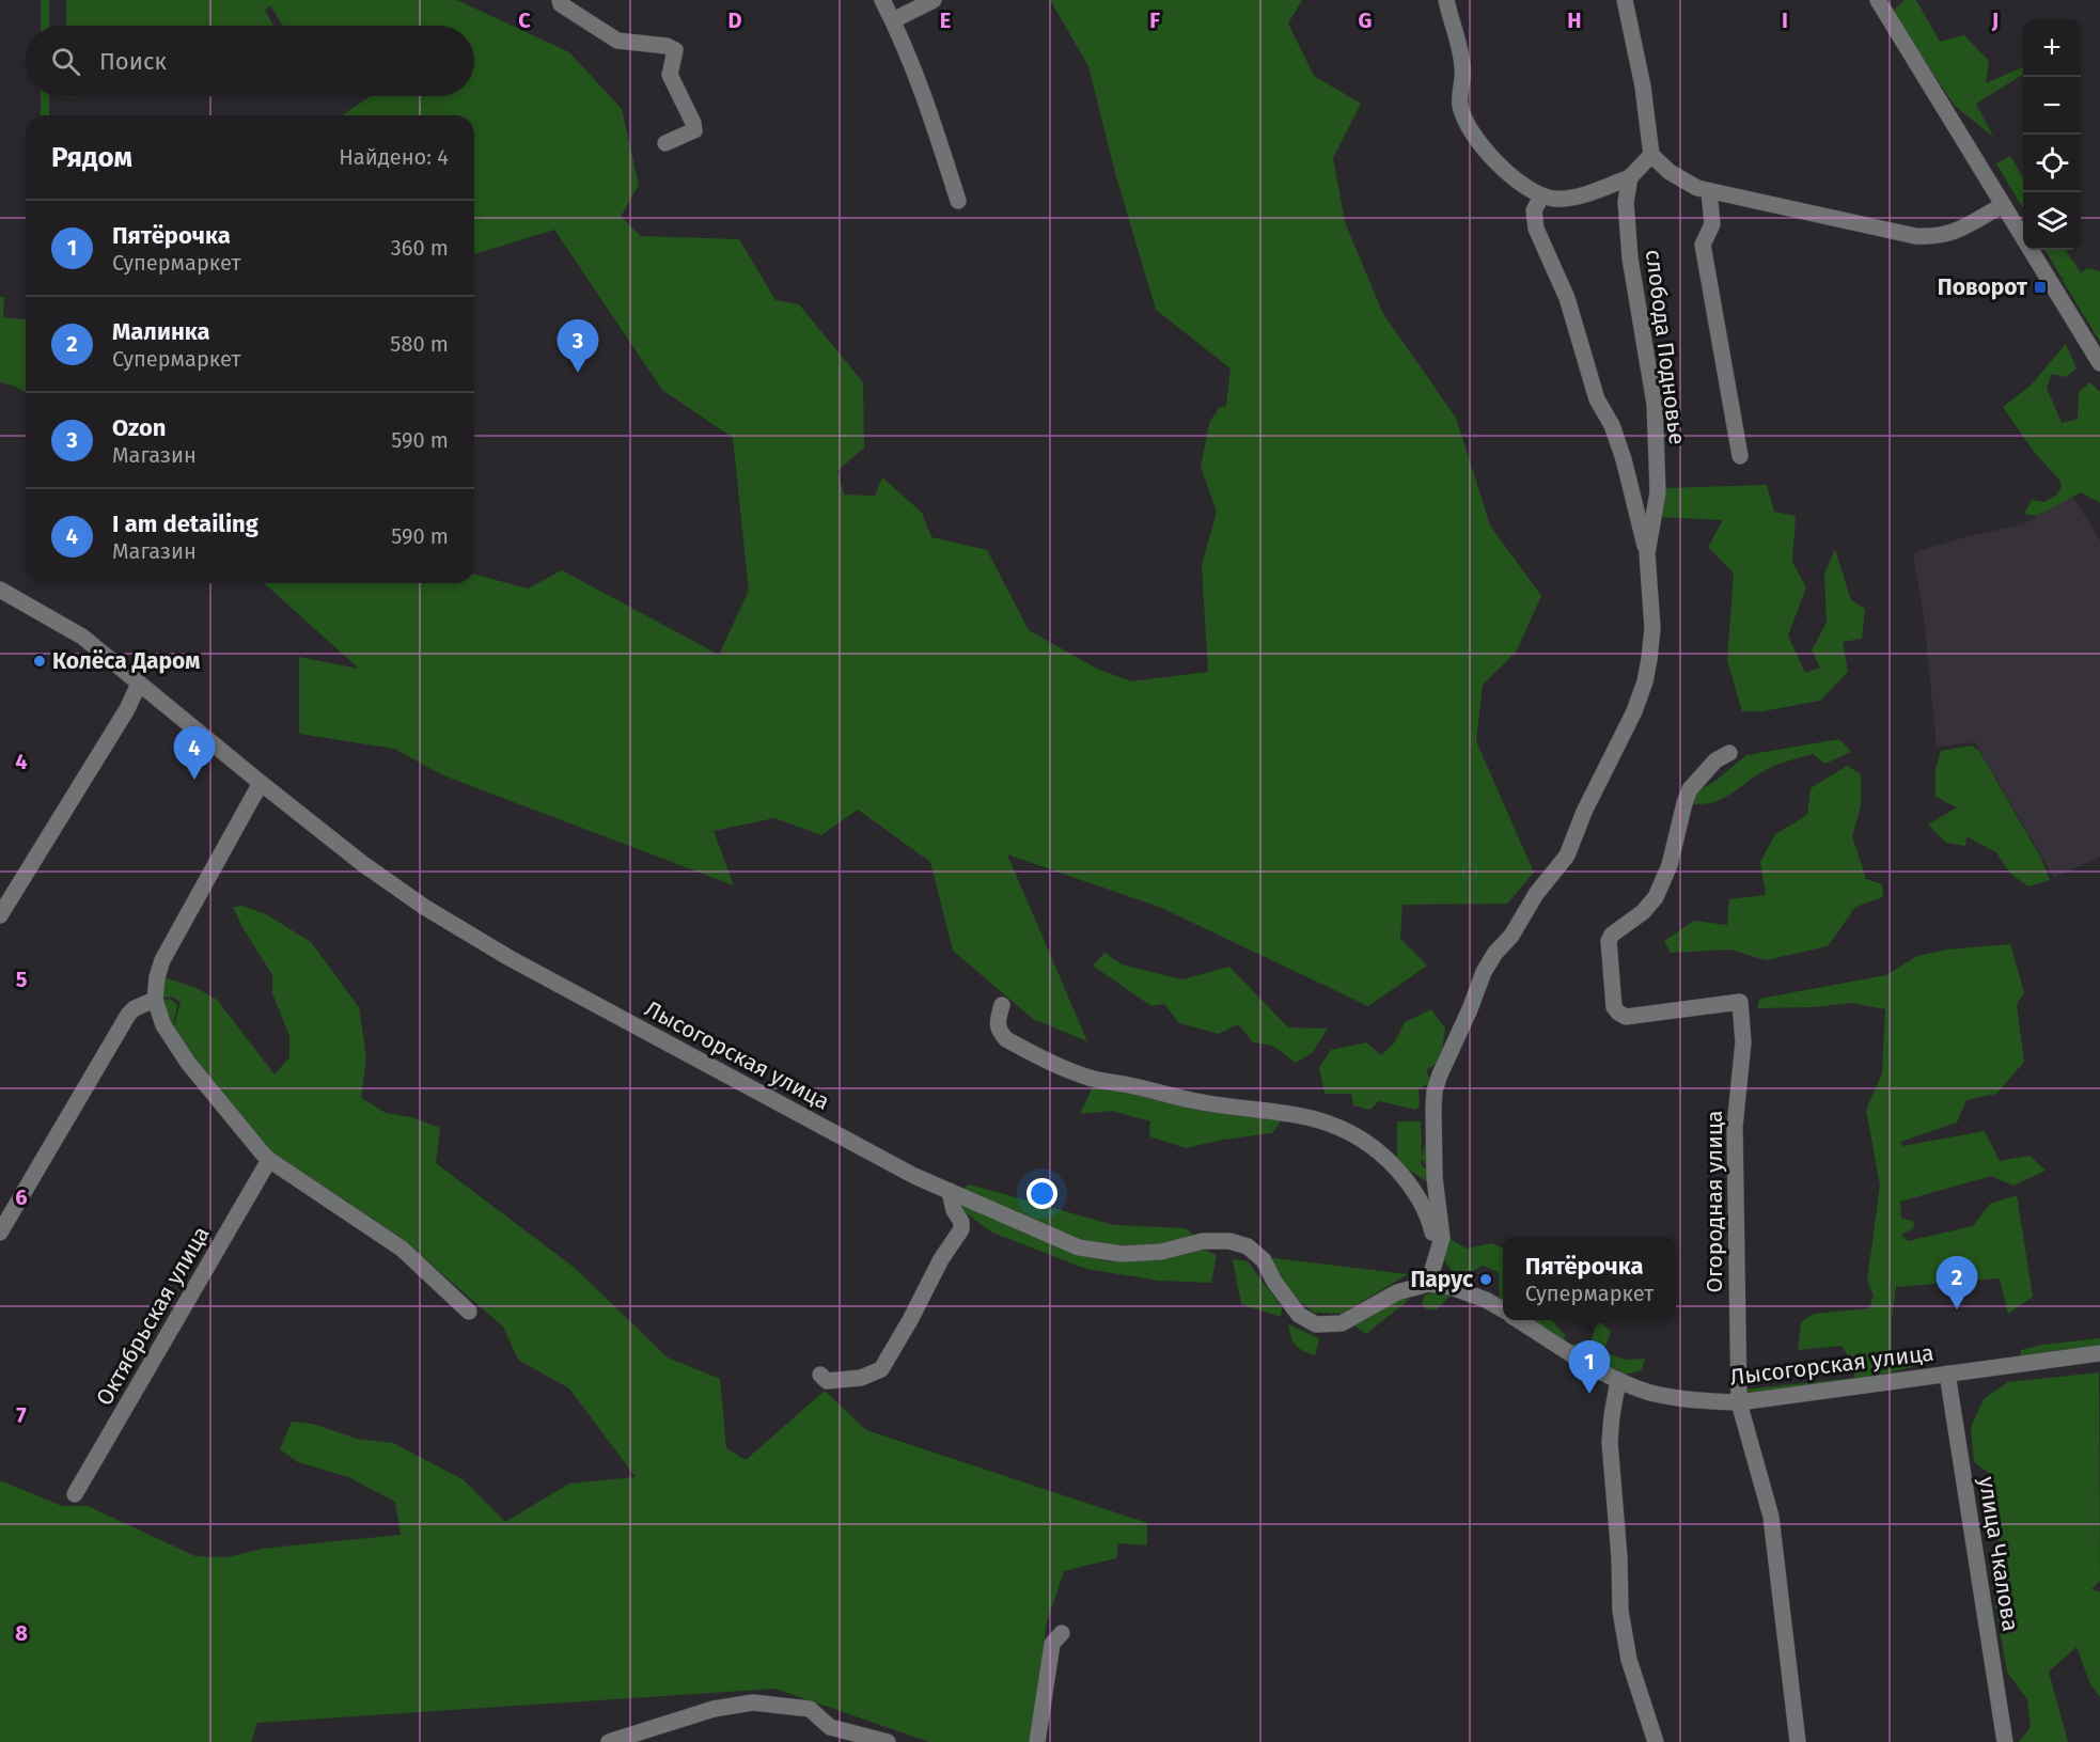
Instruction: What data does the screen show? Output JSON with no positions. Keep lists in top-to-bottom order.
{
  "streets": {
    "street": [
      "слобода Подновье",
      "Лысогорская улица",
      "Огородная улица",
      "Октябрьская улица",
      "улица Чкалова"
    ]
  },
  "crossings": [
    ["Лысогорская улица", "Огородная улица"],
    ["Лысогорская улица", "улица Чкалова"]
  ],
  "places": {
    "transit": ["Поворот"],
    "other": ["Колёса Даром", "Парус"]
  },
  "page": {
    "map_buttons": ["+", "−"],
    "search": "Поиск",
    "heading": ["Рядом", "Найдено: 4"],
    "list": [
      {
        "mark": "1",
        "name": "Пятёрочка",
        "note": "Супермаркет",
        "value": "360 m"
      },
      {
        "mark": "2",
        "name": "Малинка",
        "note": "Супермаркет",
        "value": "580 m"
      },
      {
        "mark": "3",
        "name": "Ozon",
        "note": "Магазин",
        "value": "590 m"
      },
      {
        "mark": "4",
        "name": "I am detailing",
        "note": "Магазин",
        "value": "590 m"
      }
    ],
    "pins": [
      "3",
      "4",
      "2",
      "1"
    ],
    "popup": ["Пятёрочка", "Супермаркет"]
  },
  "grid": {
    "columns": [
      "C",
      "D",
      "E",
      "F",
      "G",
      "H",
      "I",
      "J"
    ],
    "rows": [
      "4",
      "5",
      "6",
      "7",
      "8"
    ]
  }
}
